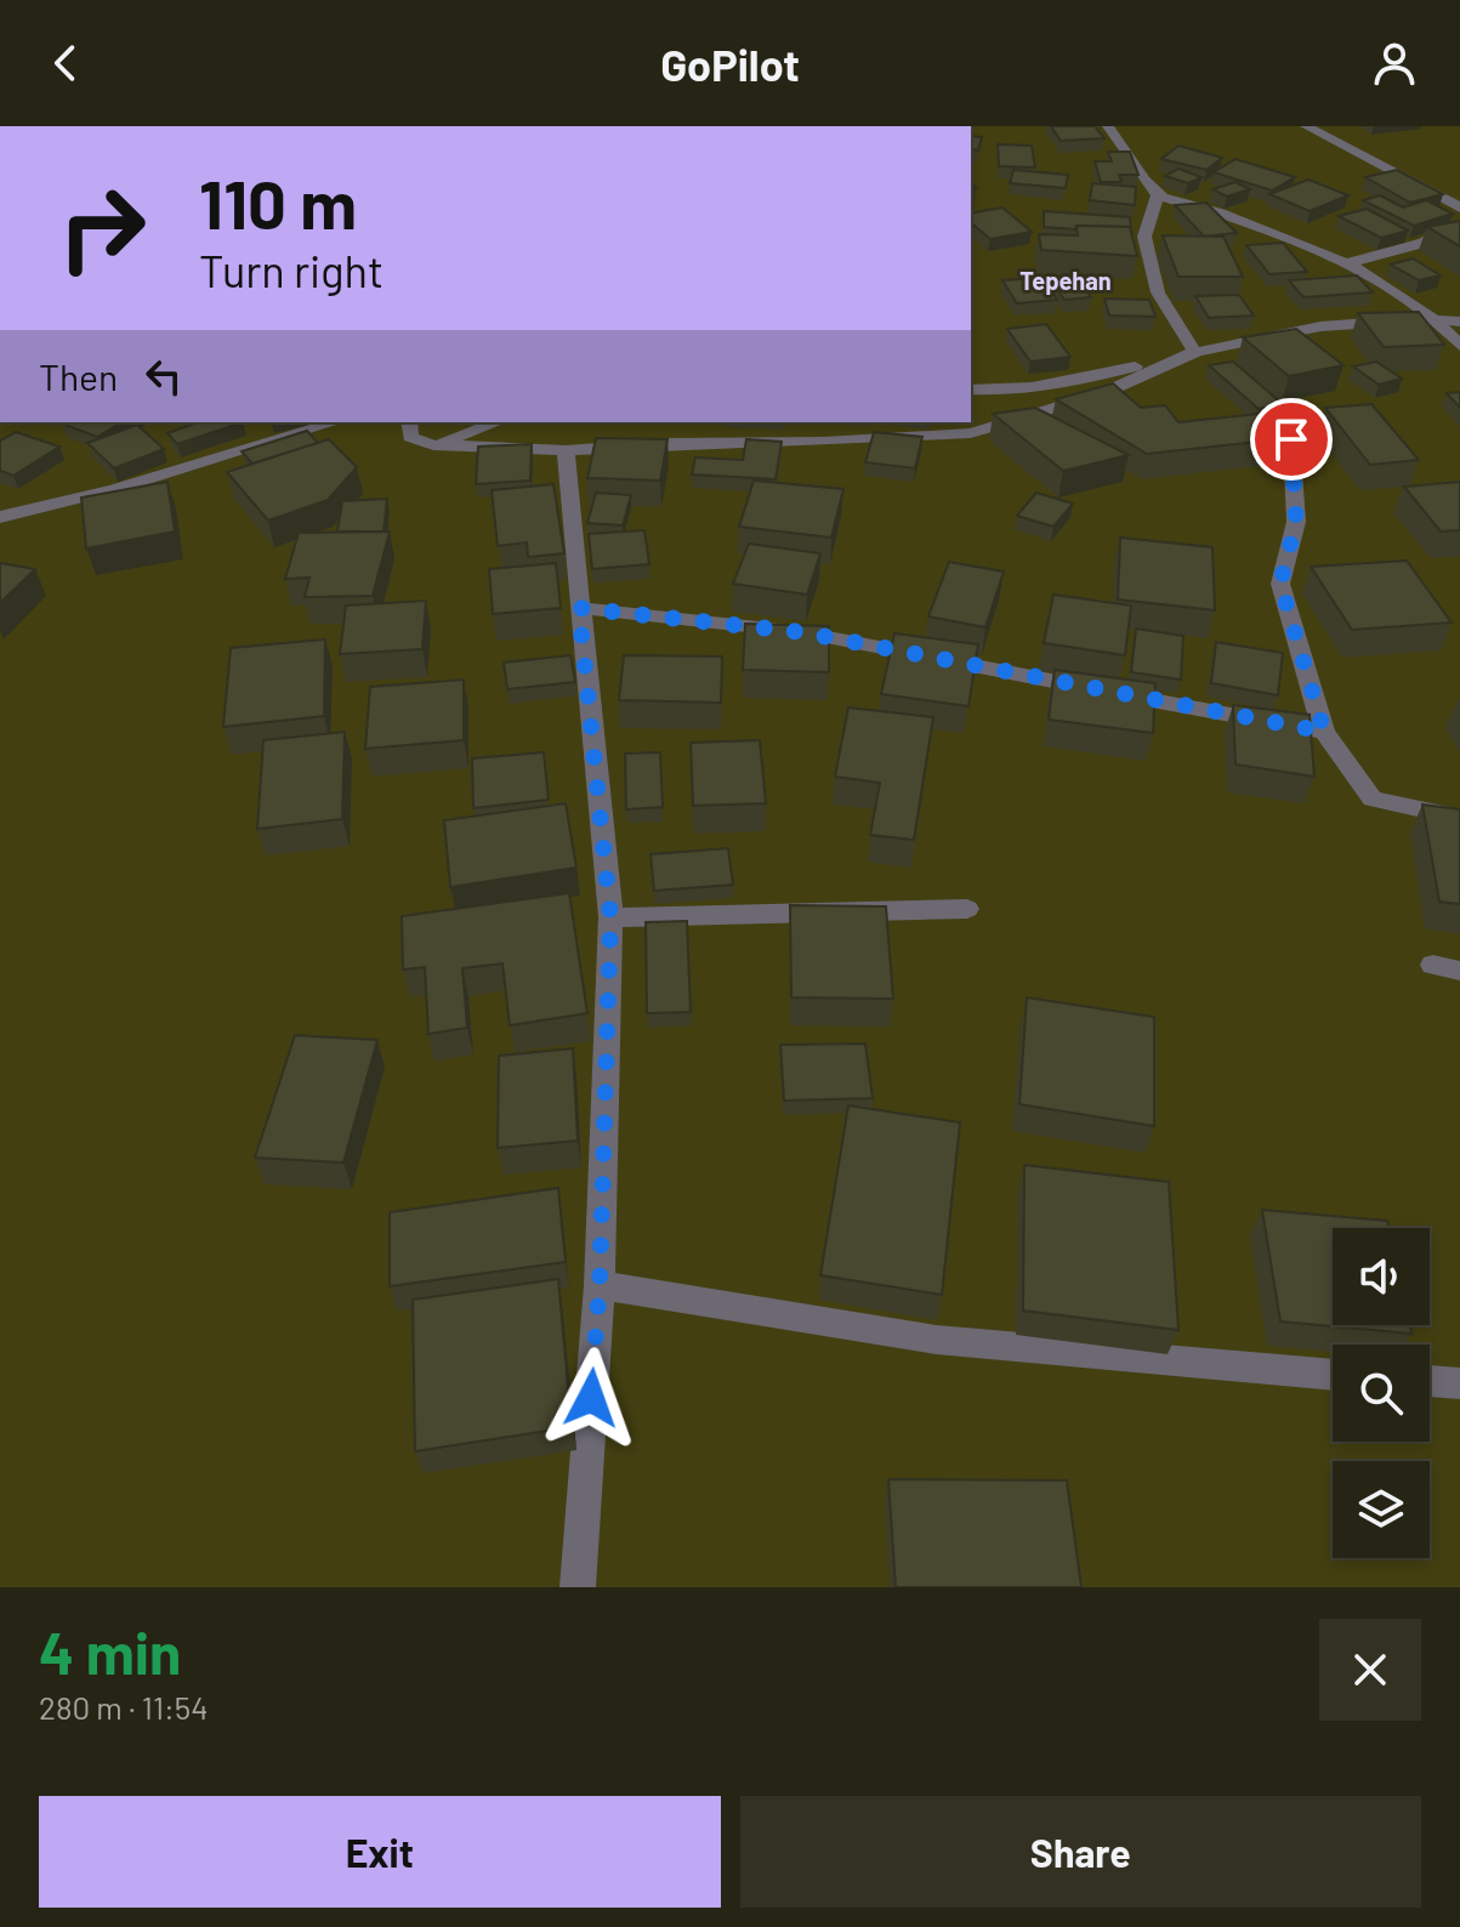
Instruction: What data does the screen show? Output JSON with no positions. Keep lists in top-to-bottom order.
{
  "districts": ["Tepehan"],
  "page": {
    "header": "GoPilot",
    "turn": ["110 m", "Turn right"],
    "then": "Then",
    "heading": ["4 min", "280 m · 11:54"],
    "buttons": ["Exit", "Share"]
  }
}
